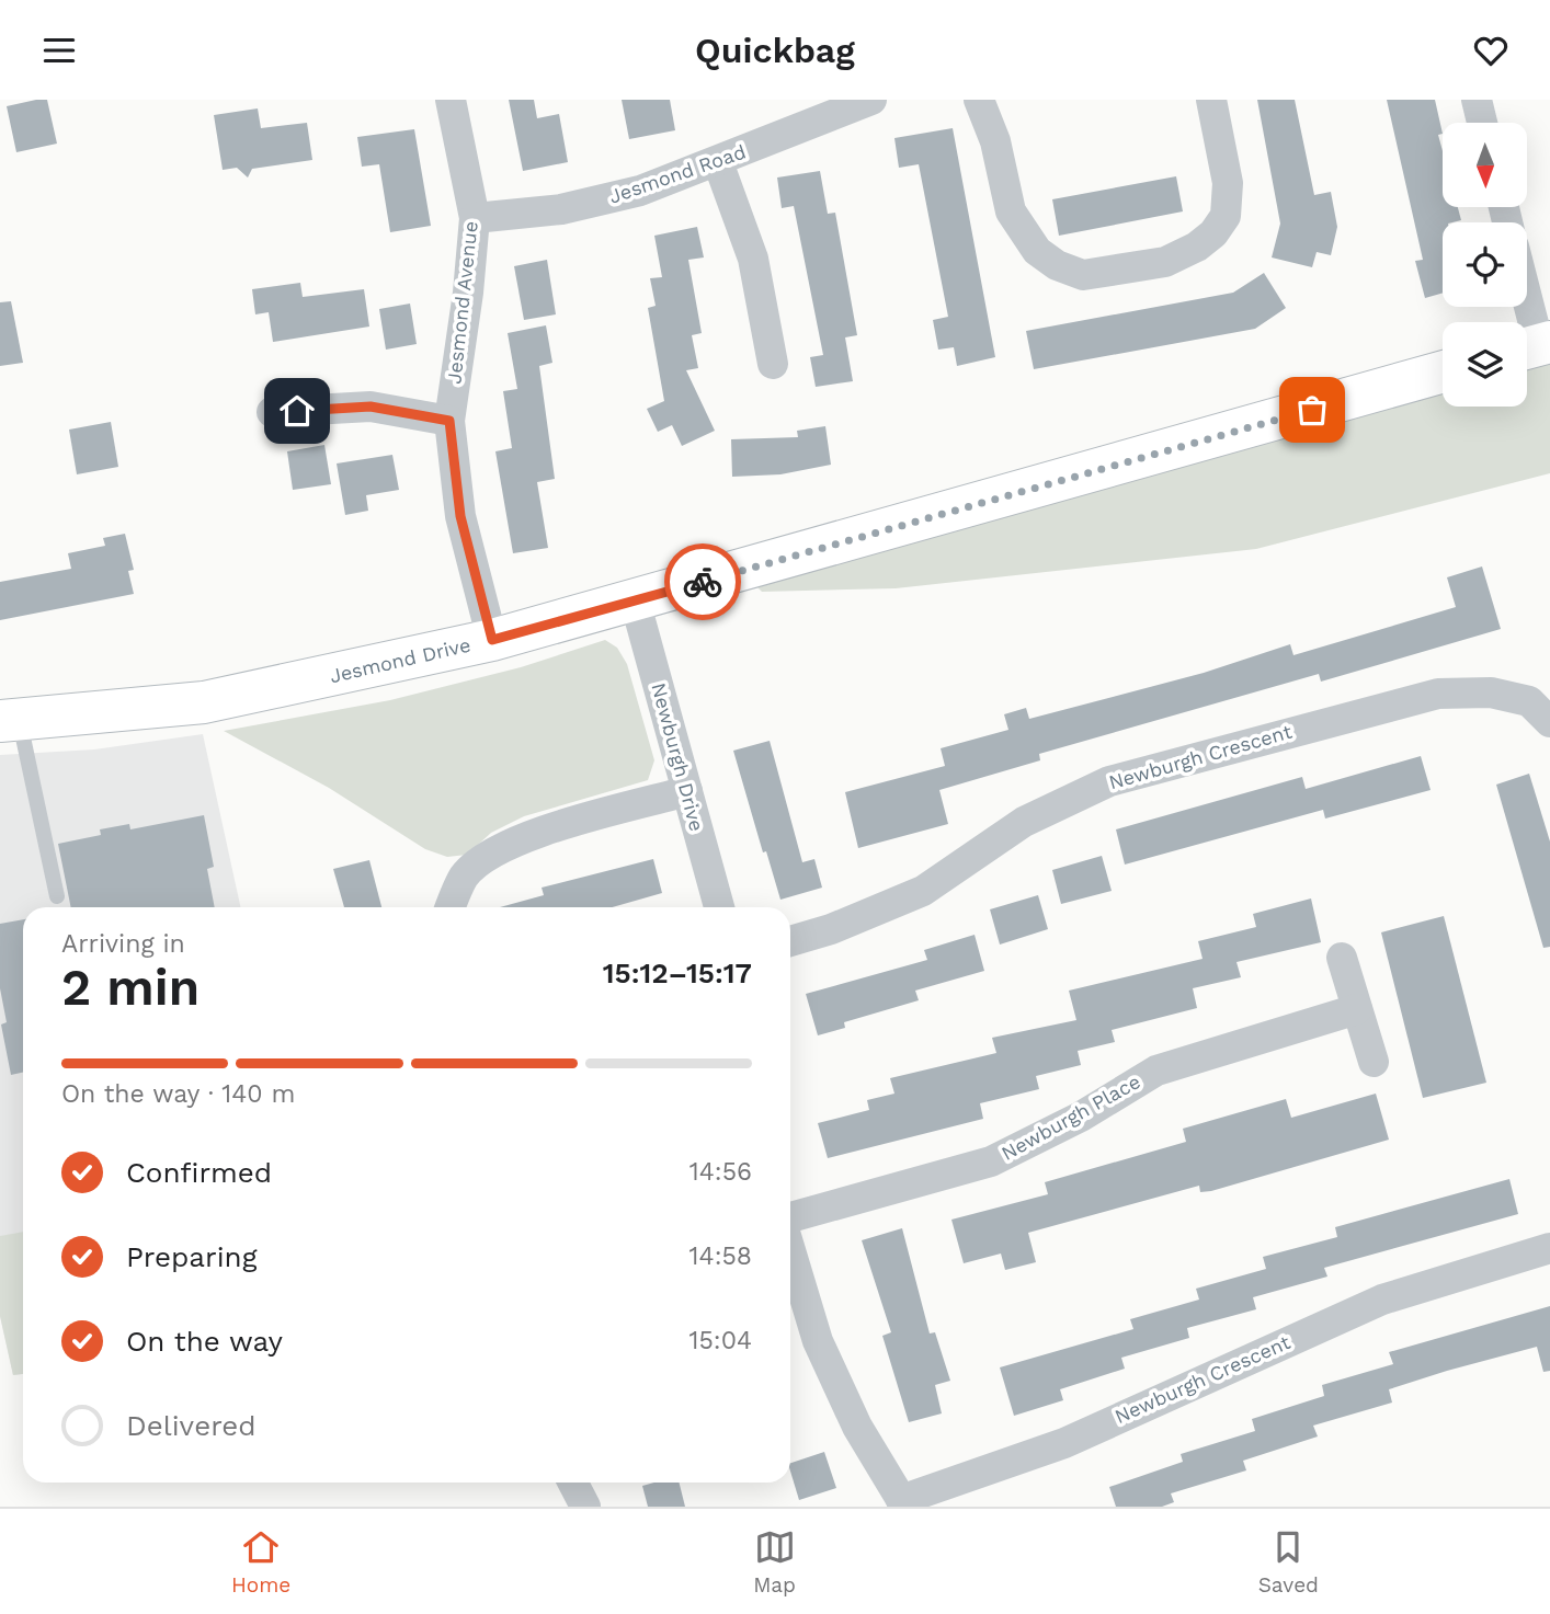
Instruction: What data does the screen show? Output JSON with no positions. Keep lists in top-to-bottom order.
{
  "streets": {
    "street": [
      "Jesmond Road",
      "Jesmond Avenue",
      "Jesmond Drive",
      "Newburgh Drive",
      "Newburgh Crescent",
      "Newburgh Place"
    ]
  },
  "crossings": [
    ["Jesmond Road", "Jesmond Avenue"],
    ["Jesmond Avenue", "Jesmond Drive"],
    ["Jesmond Drive", "Newburgh Drive"]
  ],
  "north": "bottom",
  "page": {
    "header": "Quickbag",
    "heading": ["2 min", "Arriving in", "15:12–15:17"],
    "bar": "On the way · 140 m",
    "list": [
      ["Confirmed", "14:56"],
      ["Preparing", "14:58"],
      ["On the way", "15:04"],
      "Delivered"
    ],
    "tabs": ["Home", "Map", "Saved"]
  }
}
